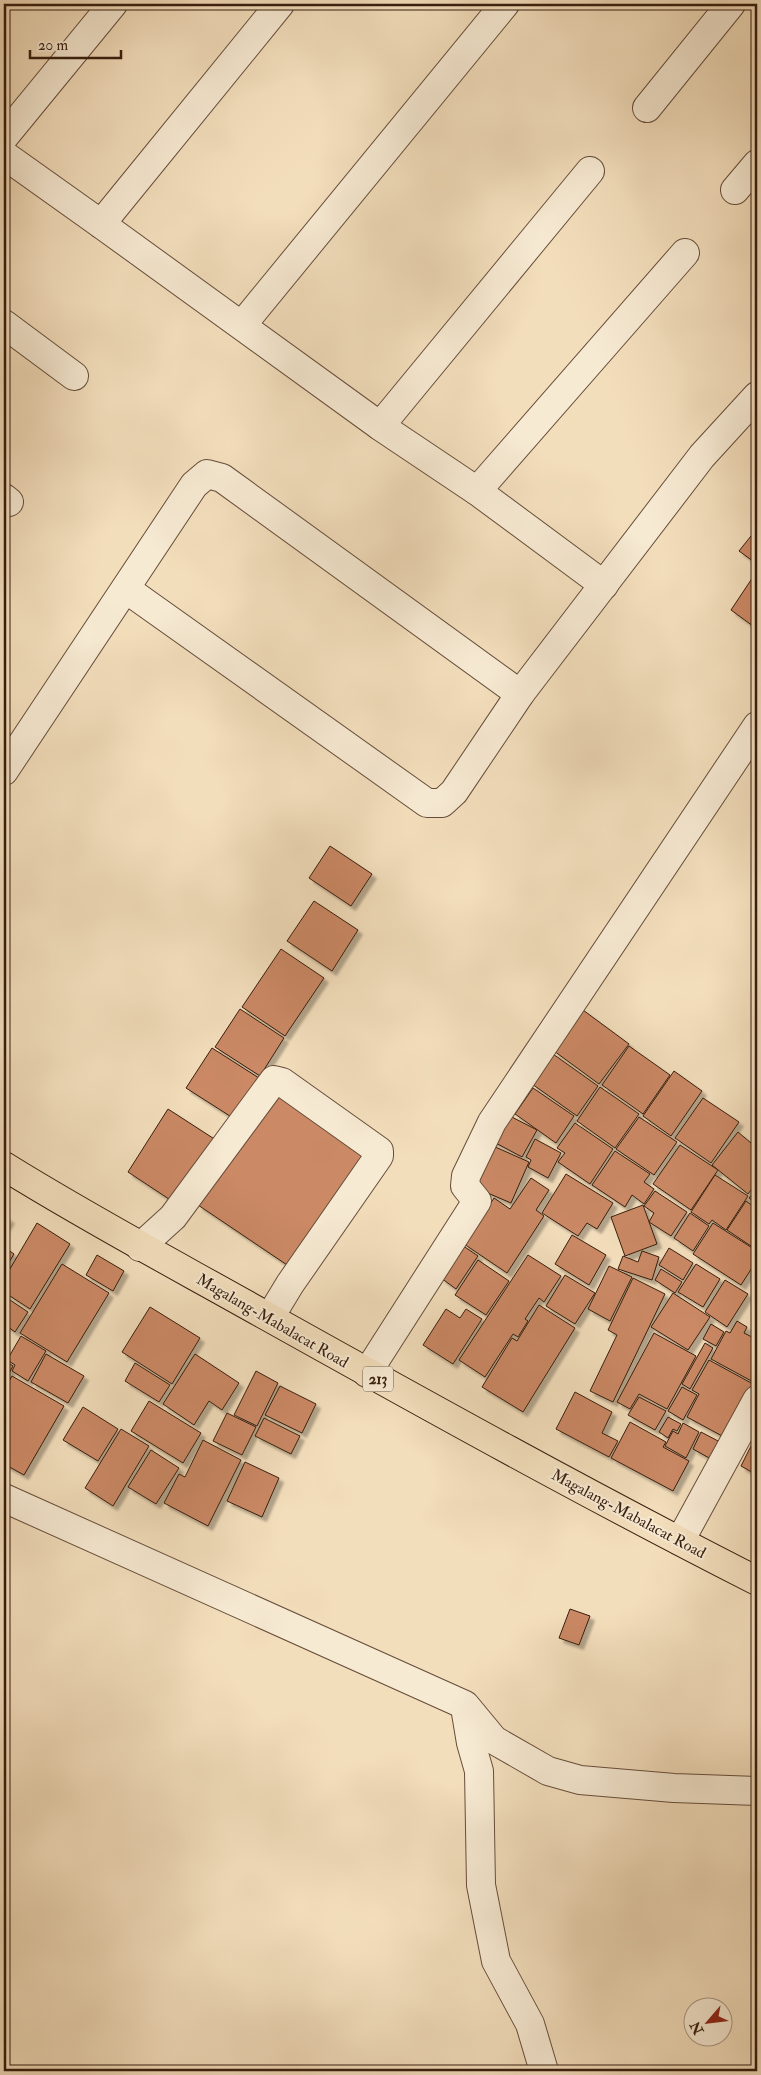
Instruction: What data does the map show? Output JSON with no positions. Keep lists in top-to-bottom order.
{
  "streets": {
    "main road": ["Magalang-Mabalacat Road", "213"]
  },
  "scale_bar": "20 m",
  "north": "bottom left"
}
